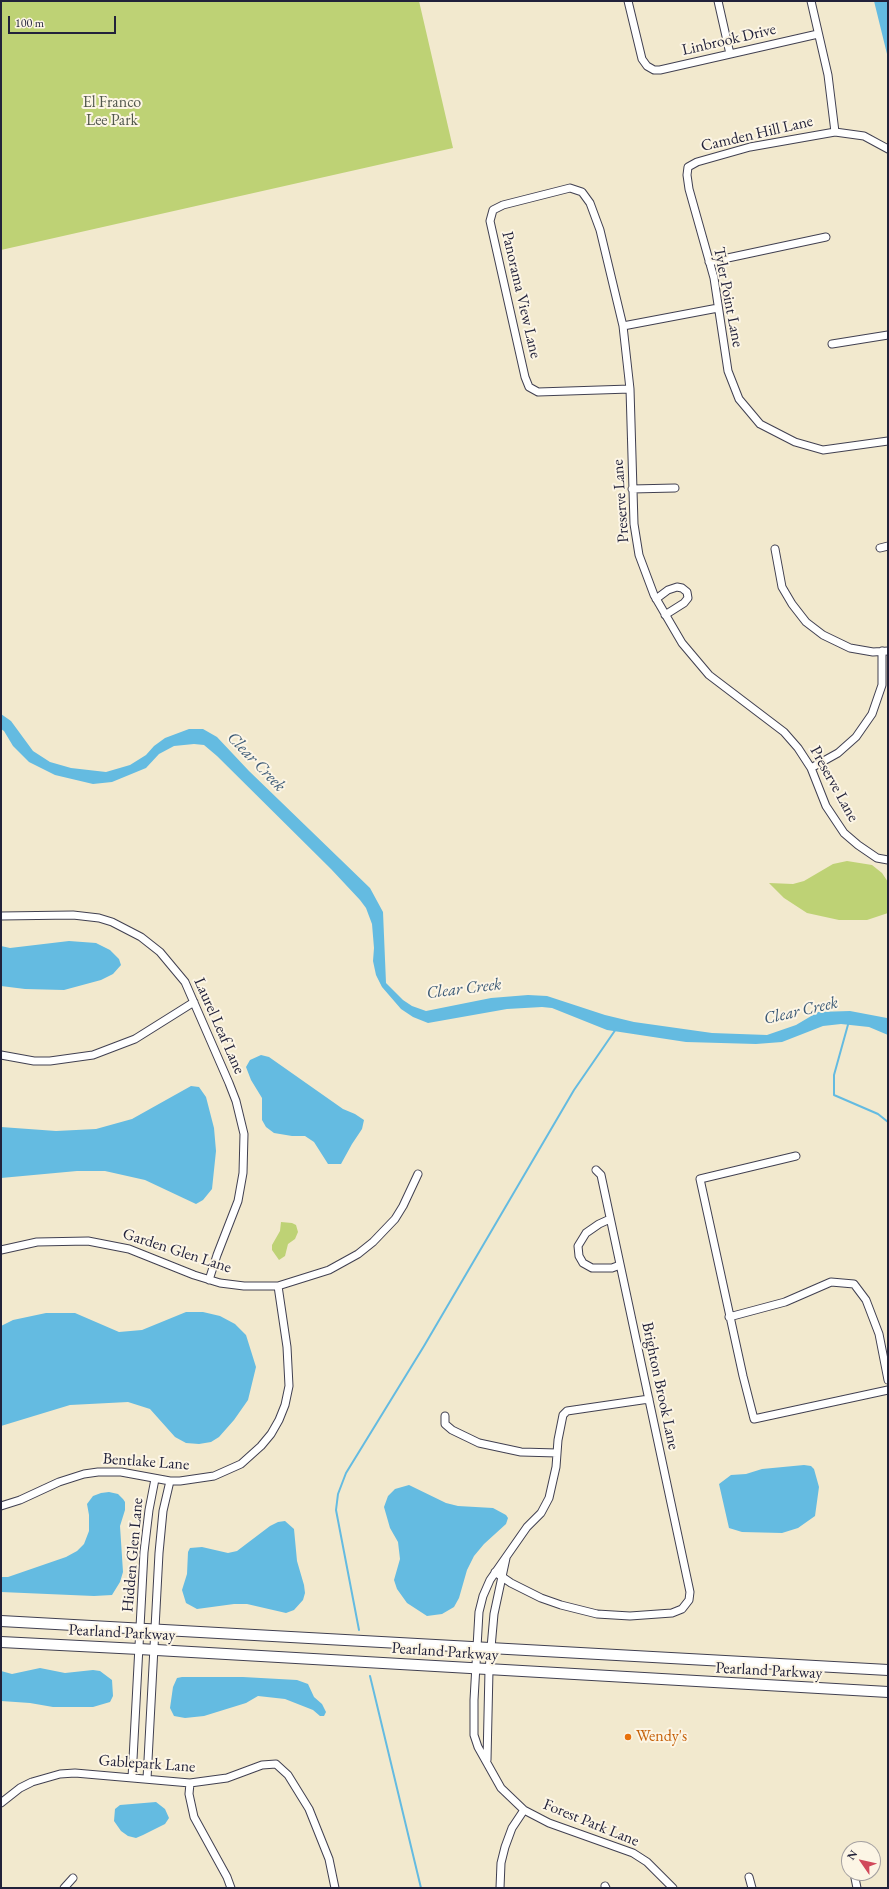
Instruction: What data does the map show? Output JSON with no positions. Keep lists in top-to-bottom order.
{
  "streets": {
    "main road": ["Pearland Parkway"],
    "street": [
      "Linbrook Drive",
      "Camden Hill Lane",
      "Panorama View Lane",
      "Tyler Point Lane",
      "Preserve Lane",
      "Laurel Leaf Lane",
      "Garden Glen Lane",
      "Brighton Brook Lane",
      "Bentlake Lane",
      "Hidden Glen Lane",
      "Gablepark Lane",
      "Forest Park Lane"
    ]
  },
  "crossings": [
    ["Camden Hill Lane", "Tyler Point Lane"],
    ["Panorama View Lane", "Preserve Lane"],
    ["Laurel Leaf Lane", "Garden Glen Lane"],
    ["Garden Glen Lane", "Bentlake Lane"],
    ["Brighton Brook Lane", "Forest Park Lane"],
    ["Bentlake Lane", "Hidden Glen Lane"],
    ["Hidden Glen Lane", "Pearland Parkway"],
    ["Hidden Glen Lane", "Gablepark Lane"],
    ["Pearland Parkway", "Forest Park Lane"]
  ],
  "water": ["Clear Creek"],
  "parks": ["El Franco Lee Park"],
  "places": ["Wendy's"],
  "scale_bar": "100 m",
  "north": "top left"
}
